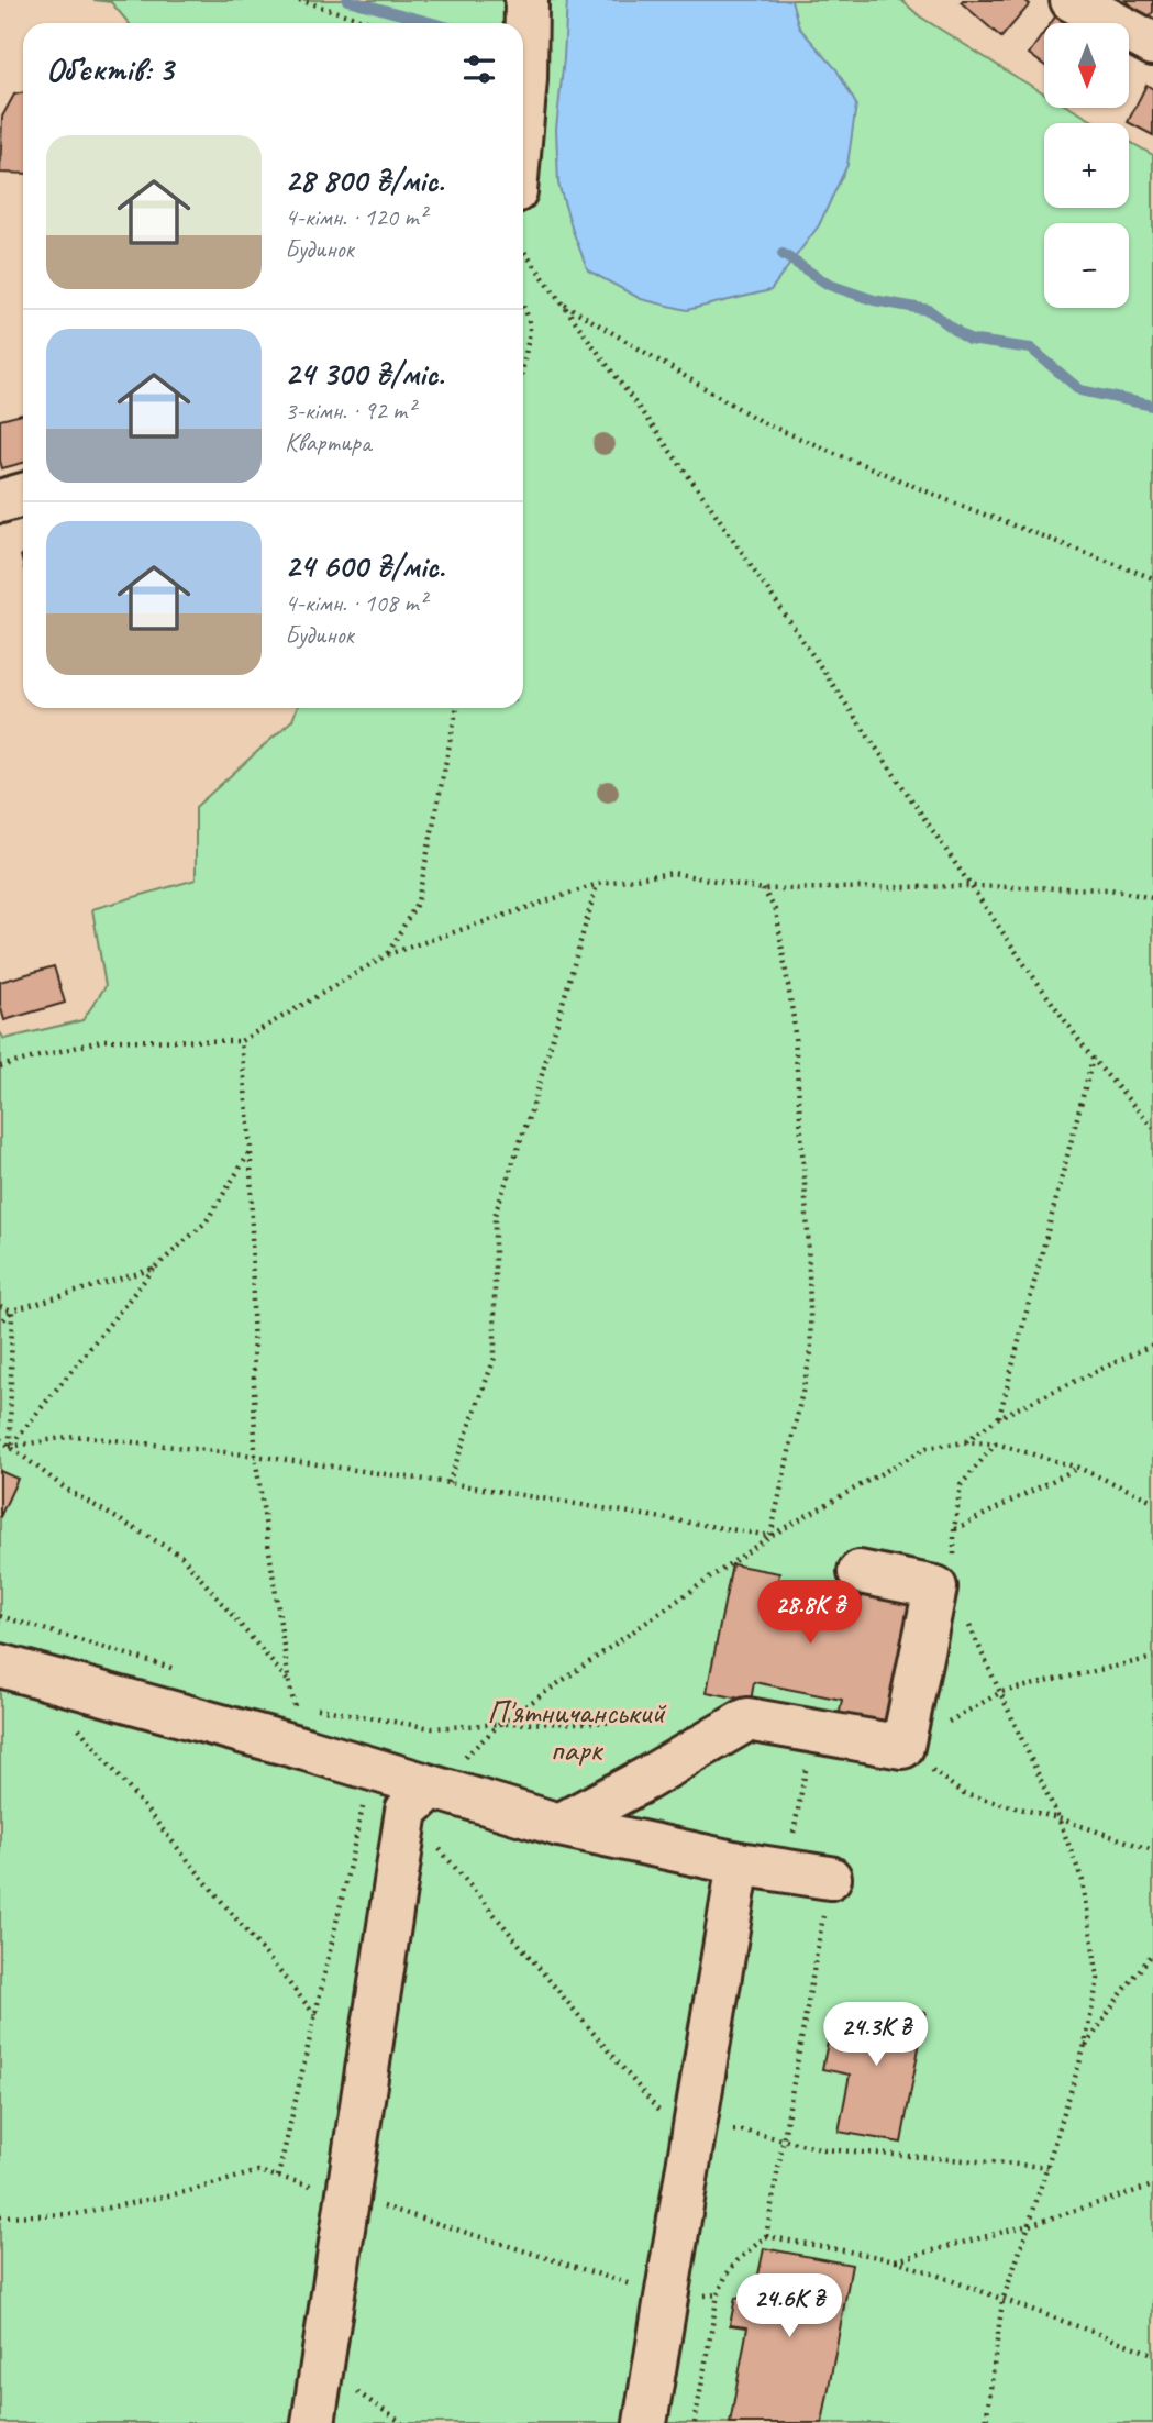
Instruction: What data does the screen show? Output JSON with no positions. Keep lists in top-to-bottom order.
{
  "parks": ["П'ятничанський парк"],
  "north": "bottom",
  "page": {
    "map_buttons": ["+", "−"],
    "heading": "Об’єктів: 3",
    "list": [
      {
        "name": "28 800 ₴/міс.",
        "note": "4-кімн. · 120 m² · Будинок"
      },
      {
        "name": "24 300 ₴/міс.",
        "note": "3-кімн. · 92 m² · Квартира"
      },
      {
        "name": "24 600 ₴/міс.",
        "note": "4-кімн. · 108 m² · Будинок"
      }
    ],
    "price": ["28.8K ₴", "24.3K ₴", "24.6K ₴"]
  }
}
